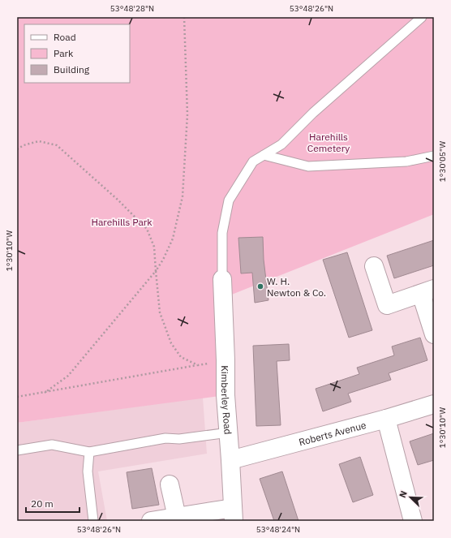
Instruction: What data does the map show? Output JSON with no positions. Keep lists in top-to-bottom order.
{
  "streets": {
    "street": ["Kimberley Road", "Roberts Avenue"]
  },
  "crossings": [
    ["Kimberley Road", "Roberts Avenue"]
  ],
  "parks": ["Harehills Cemetery", "Harehills Park"],
  "places": ["W. H. Newton & Co."],
  "legend": ["Road", "Park", "Building"],
  "scale_bar": "20 m",
  "north": "top left",
  "coordinates": [
    "53°48'28\"N",
    "53°48'26\"N",
    "1°30'05\"W",
    "1°30'10\"W",
    "53°48'24\"N"
  ]
}
